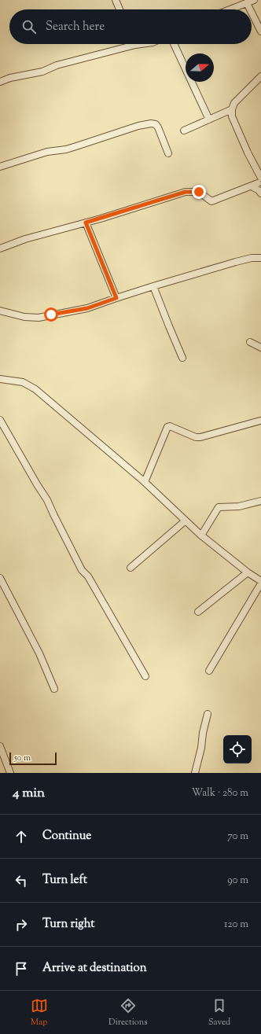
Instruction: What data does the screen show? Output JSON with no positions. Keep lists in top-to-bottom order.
{
  "scale_bar": "50 m",
  "north": "right",
  "page": {
    "search": "Search here",
    "scale": "50 m",
    "heading": ["4 min", "Walk · 280 m"],
    "list": [
      ["Continue", "70 m"],
      ["Turn left", "90 m"],
      ["Turn right", "120 m"],
      "Arrive at destination"
    ],
    "nav": ["Map", "Directions", "Saved"]
  }
}
